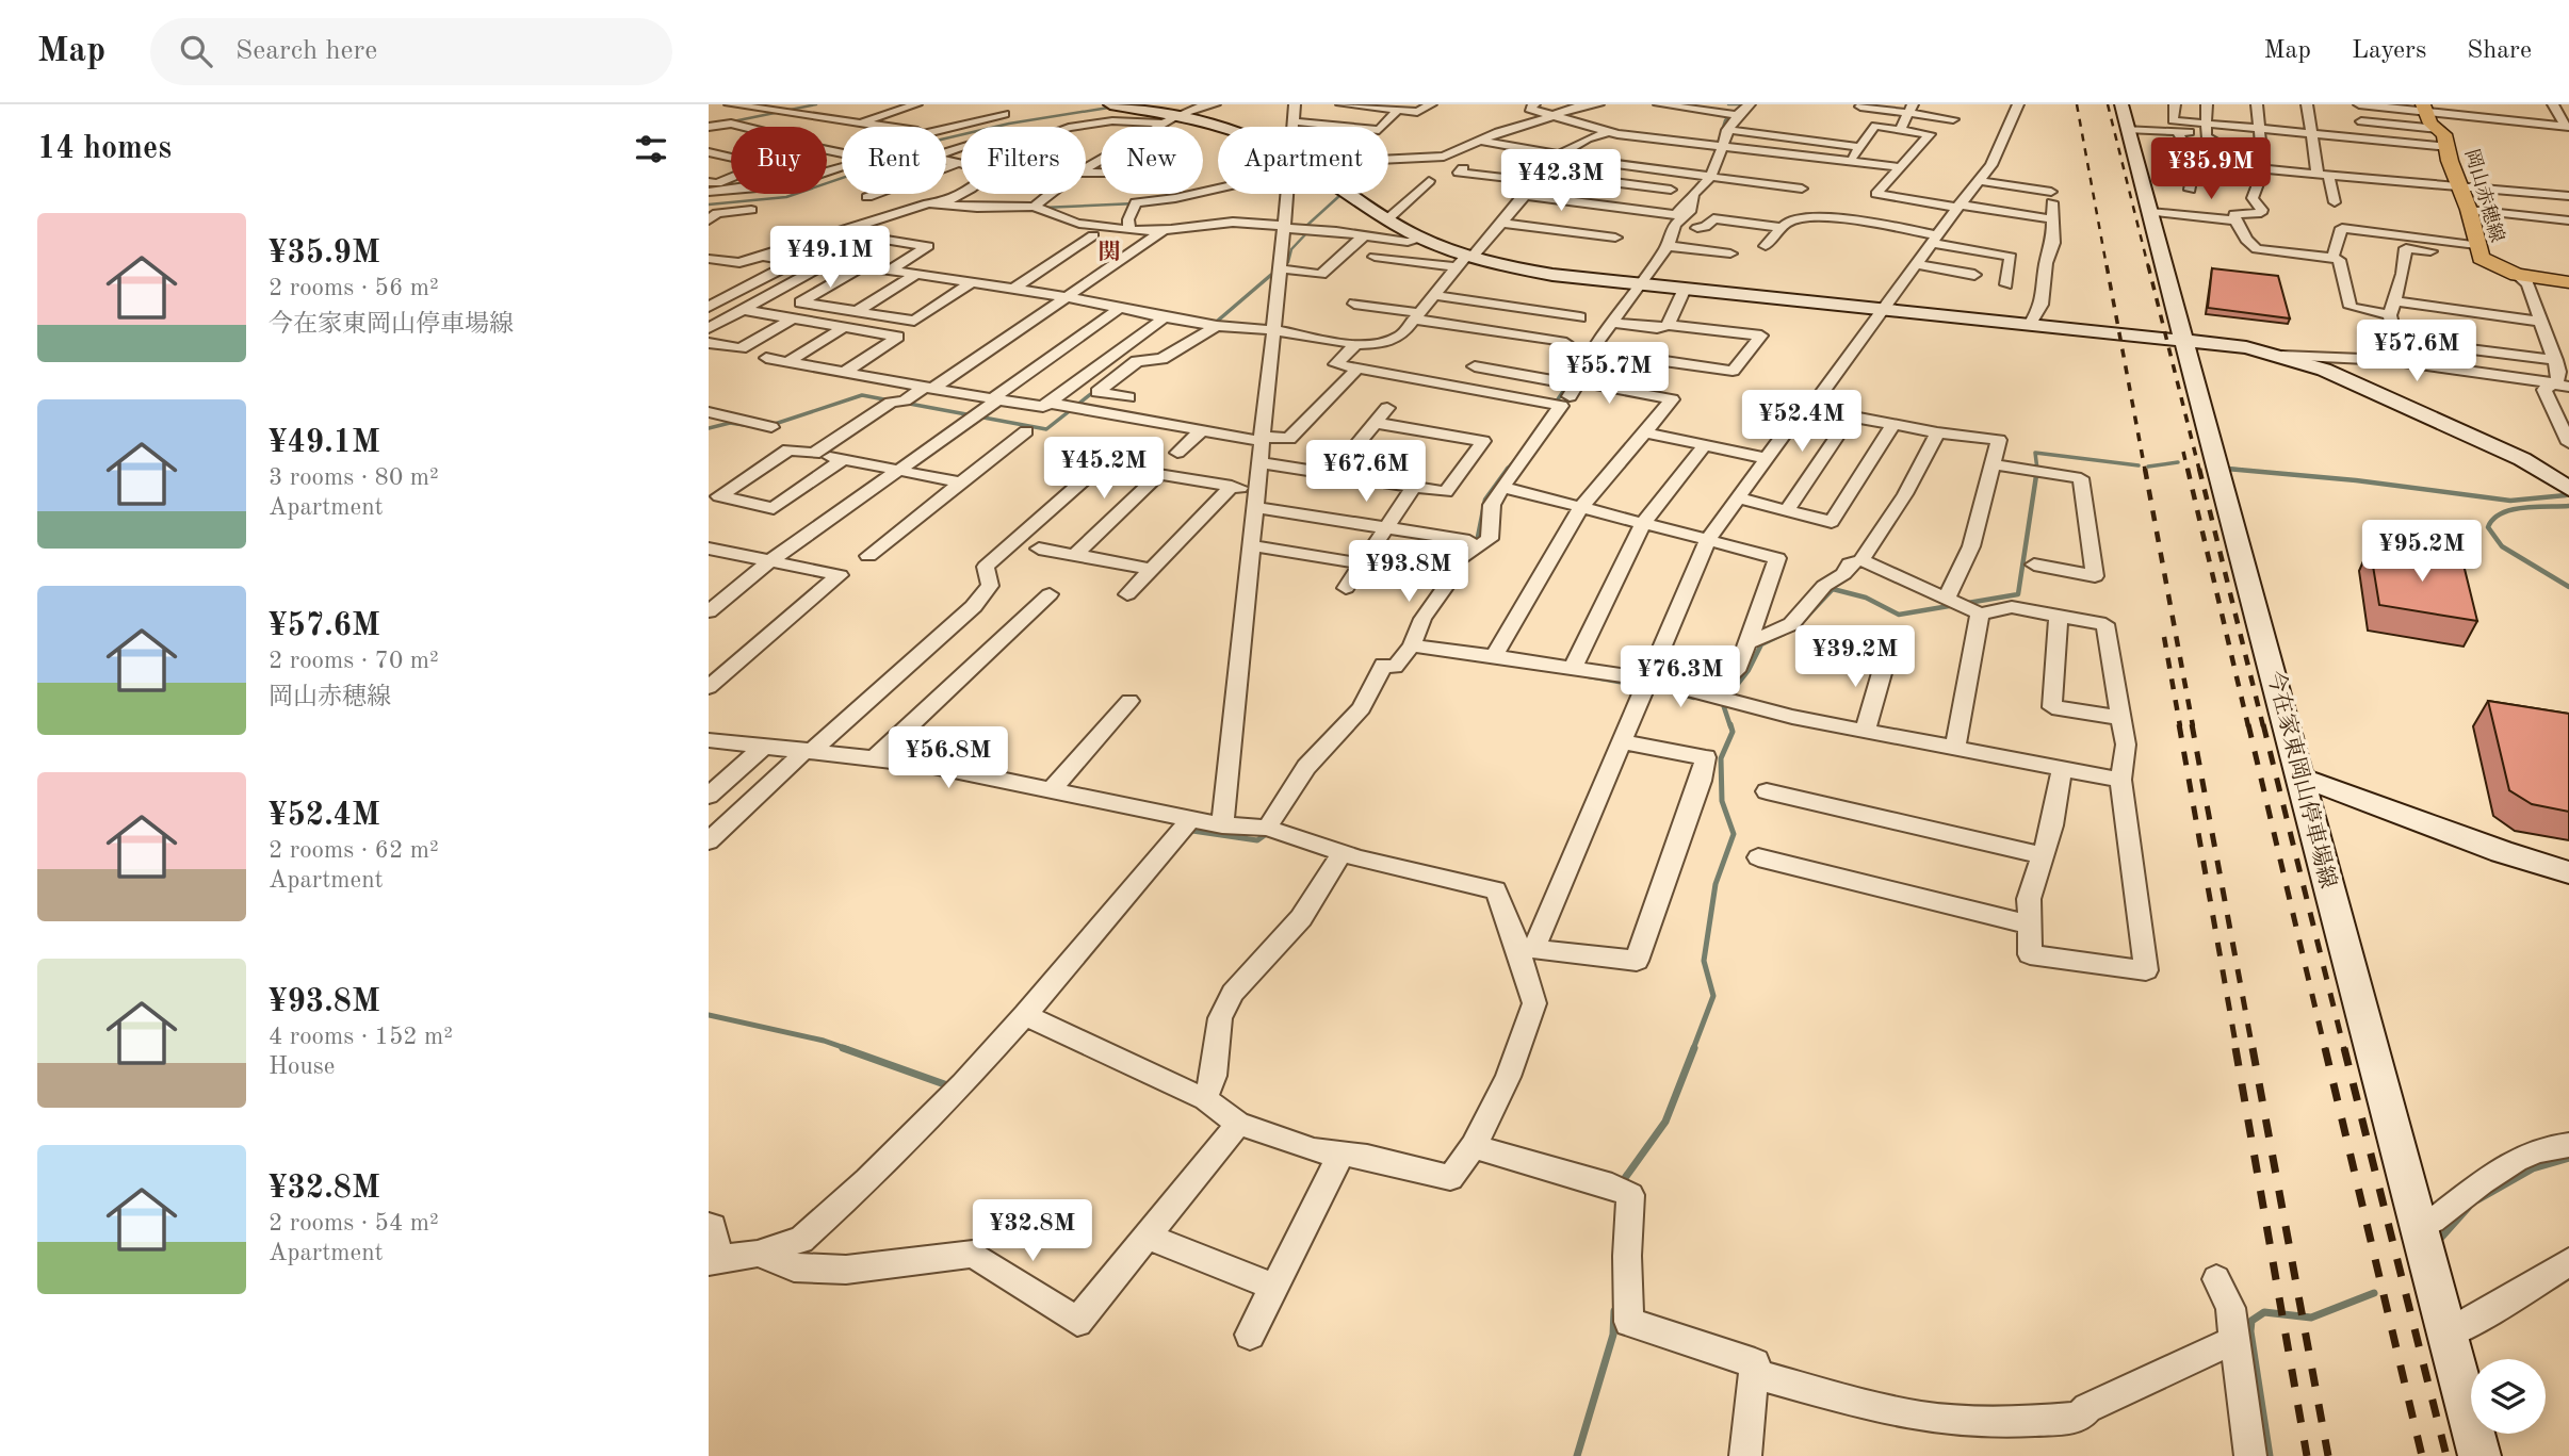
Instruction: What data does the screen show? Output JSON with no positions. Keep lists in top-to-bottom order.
{
  "streets": {
    "main road": ["岡山赤穂線", "今在家東岡山停車場線"]
  },
  "districts": ["関"],
  "page": {
    "header": "Map",
    "search": "Search here",
    "nav": ["Map", "Layers", "Share"],
    "heading": "14 homes",
    "chip": [
      "Buy",
      "Rent",
      "Filters",
      "New",
      "Apartment"
    ],
    "price": [
      "¥35.9M",
      "¥42.3M",
      "¥49.1M",
      "¥57.6M",
      "¥55.7M",
      "¥52.4M",
      "¥45.2M",
      "¥67.6M",
      "¥95.2M",
      "¥93.8M",
      "¥39.2M",
      "¥76.3M",
      "¥56.8M",
      "¥32.8M"
    ],
    "list": [
      {
        "name": "¥35.9M",
        "note": "2 rooms · 56 m² · 今在家東岡山停車場線"
      },
      {
        "name": "¥49.1M",
        "note": "3 rooms · 80 m² · Apartment"
      },
      {
        "name": "¥57.6M",
        "note": "2 rooms · 70 m² · 岡山赤穂線"
      },
      {
        "name": "¥52.4M",
        "note": "2 rooms · 62 m² · Apartment"
      },
      {
        "name": "¥93.8M",
        "note": "4 rooms · 152 m² · House"
      },
      {
        "name": "¥32.8M",
        "note": "2 rooms · 54 m² · Apartment"
      }
    ]
  }
}
